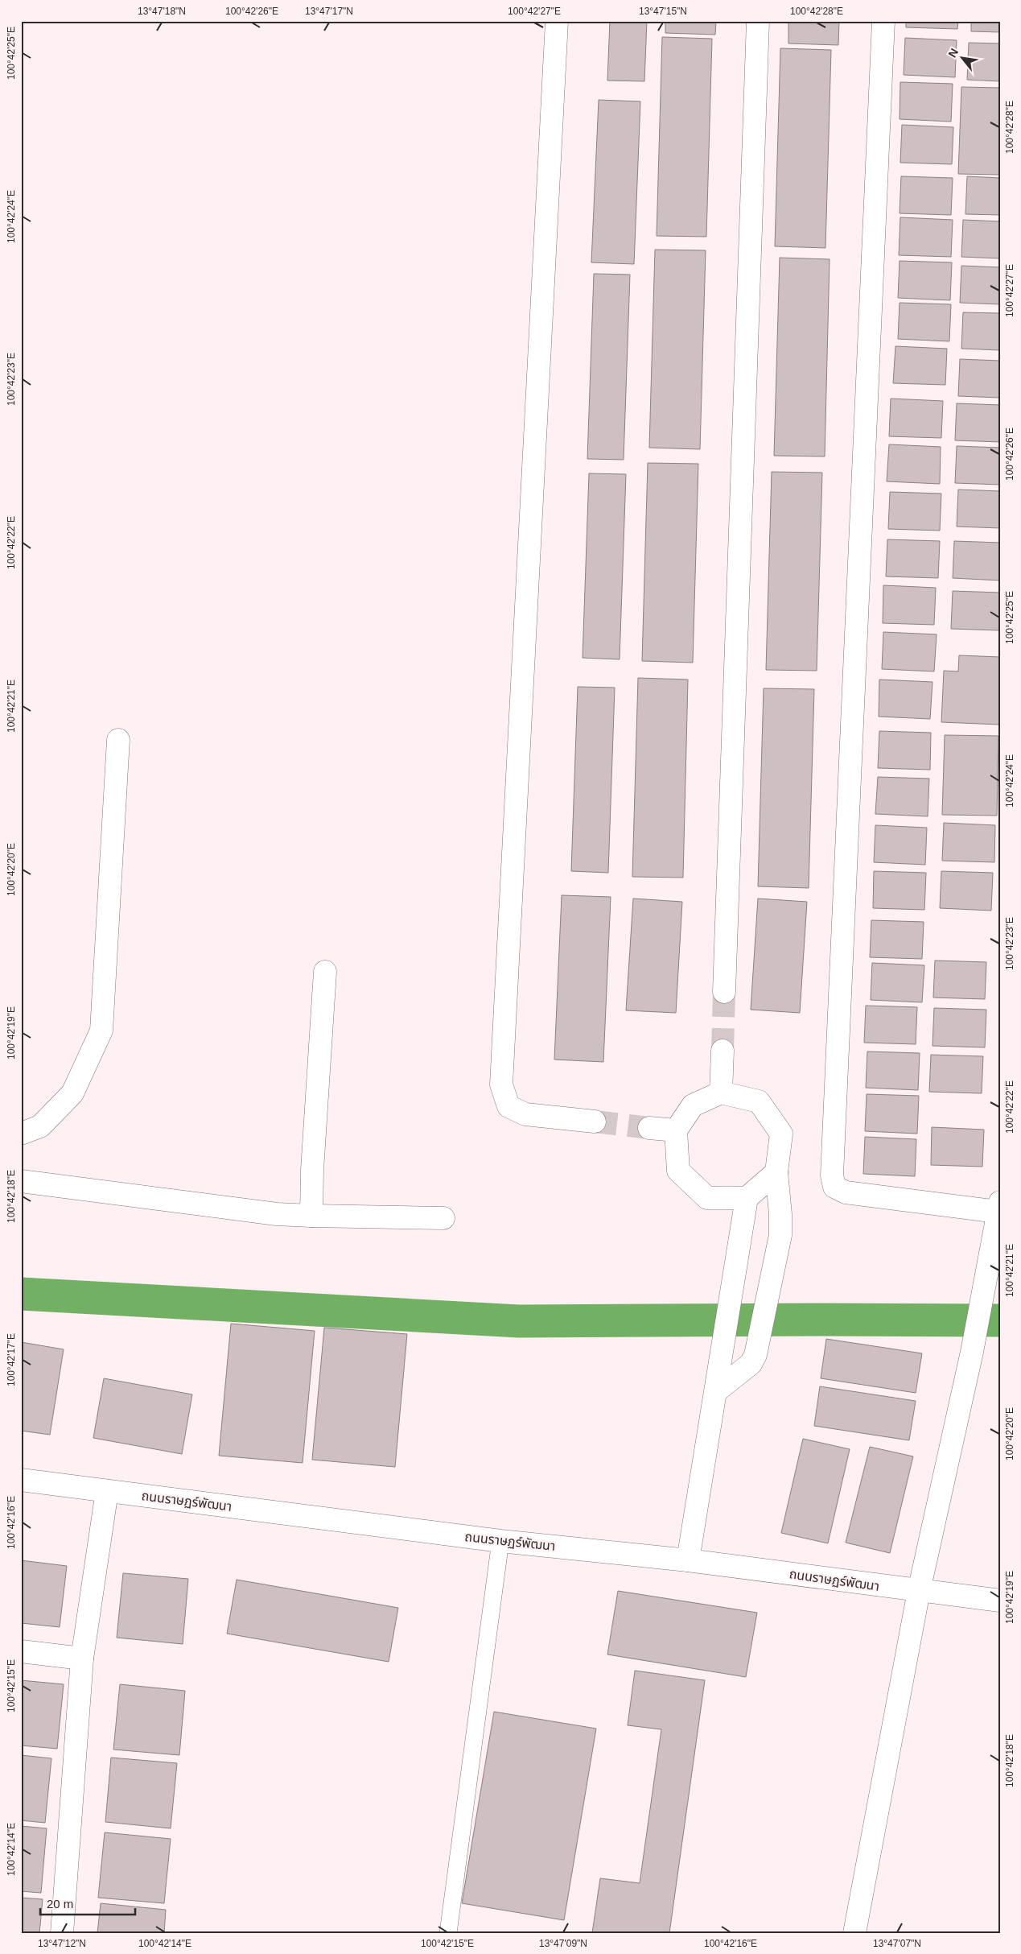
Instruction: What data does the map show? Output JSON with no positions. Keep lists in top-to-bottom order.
{
  "streets": {
    "street": ["ถนนราษฏร์พัฒนา"]
  },
  "scale_bar": "20 m",
  "north": "top left",
  "coordinates": [
    "13°47'18\"N",
    "100°42'26\"E",
    "13°47'17\"N",
    "100°42'27\"E",
    "13°47'15\"N",
    "100°42'28\"E",
    "100°42'25\"E",
    "100°42'24\"E",
    "100°42'23\"E",
    "100°42'22\"E",
    "100°42'21\"E",
    "100°42'20\"E",
    "100°42'19\"E",
    "100°42'18\"E",
    "100°42'17\"E",
    "100°42'16\"E",
    "100°42'15\"E",
    "100°42'14\"E",
    "13°47'12\"N",
    "13°47'09\"N",
    "13°47'07\"N"
  ]
}
